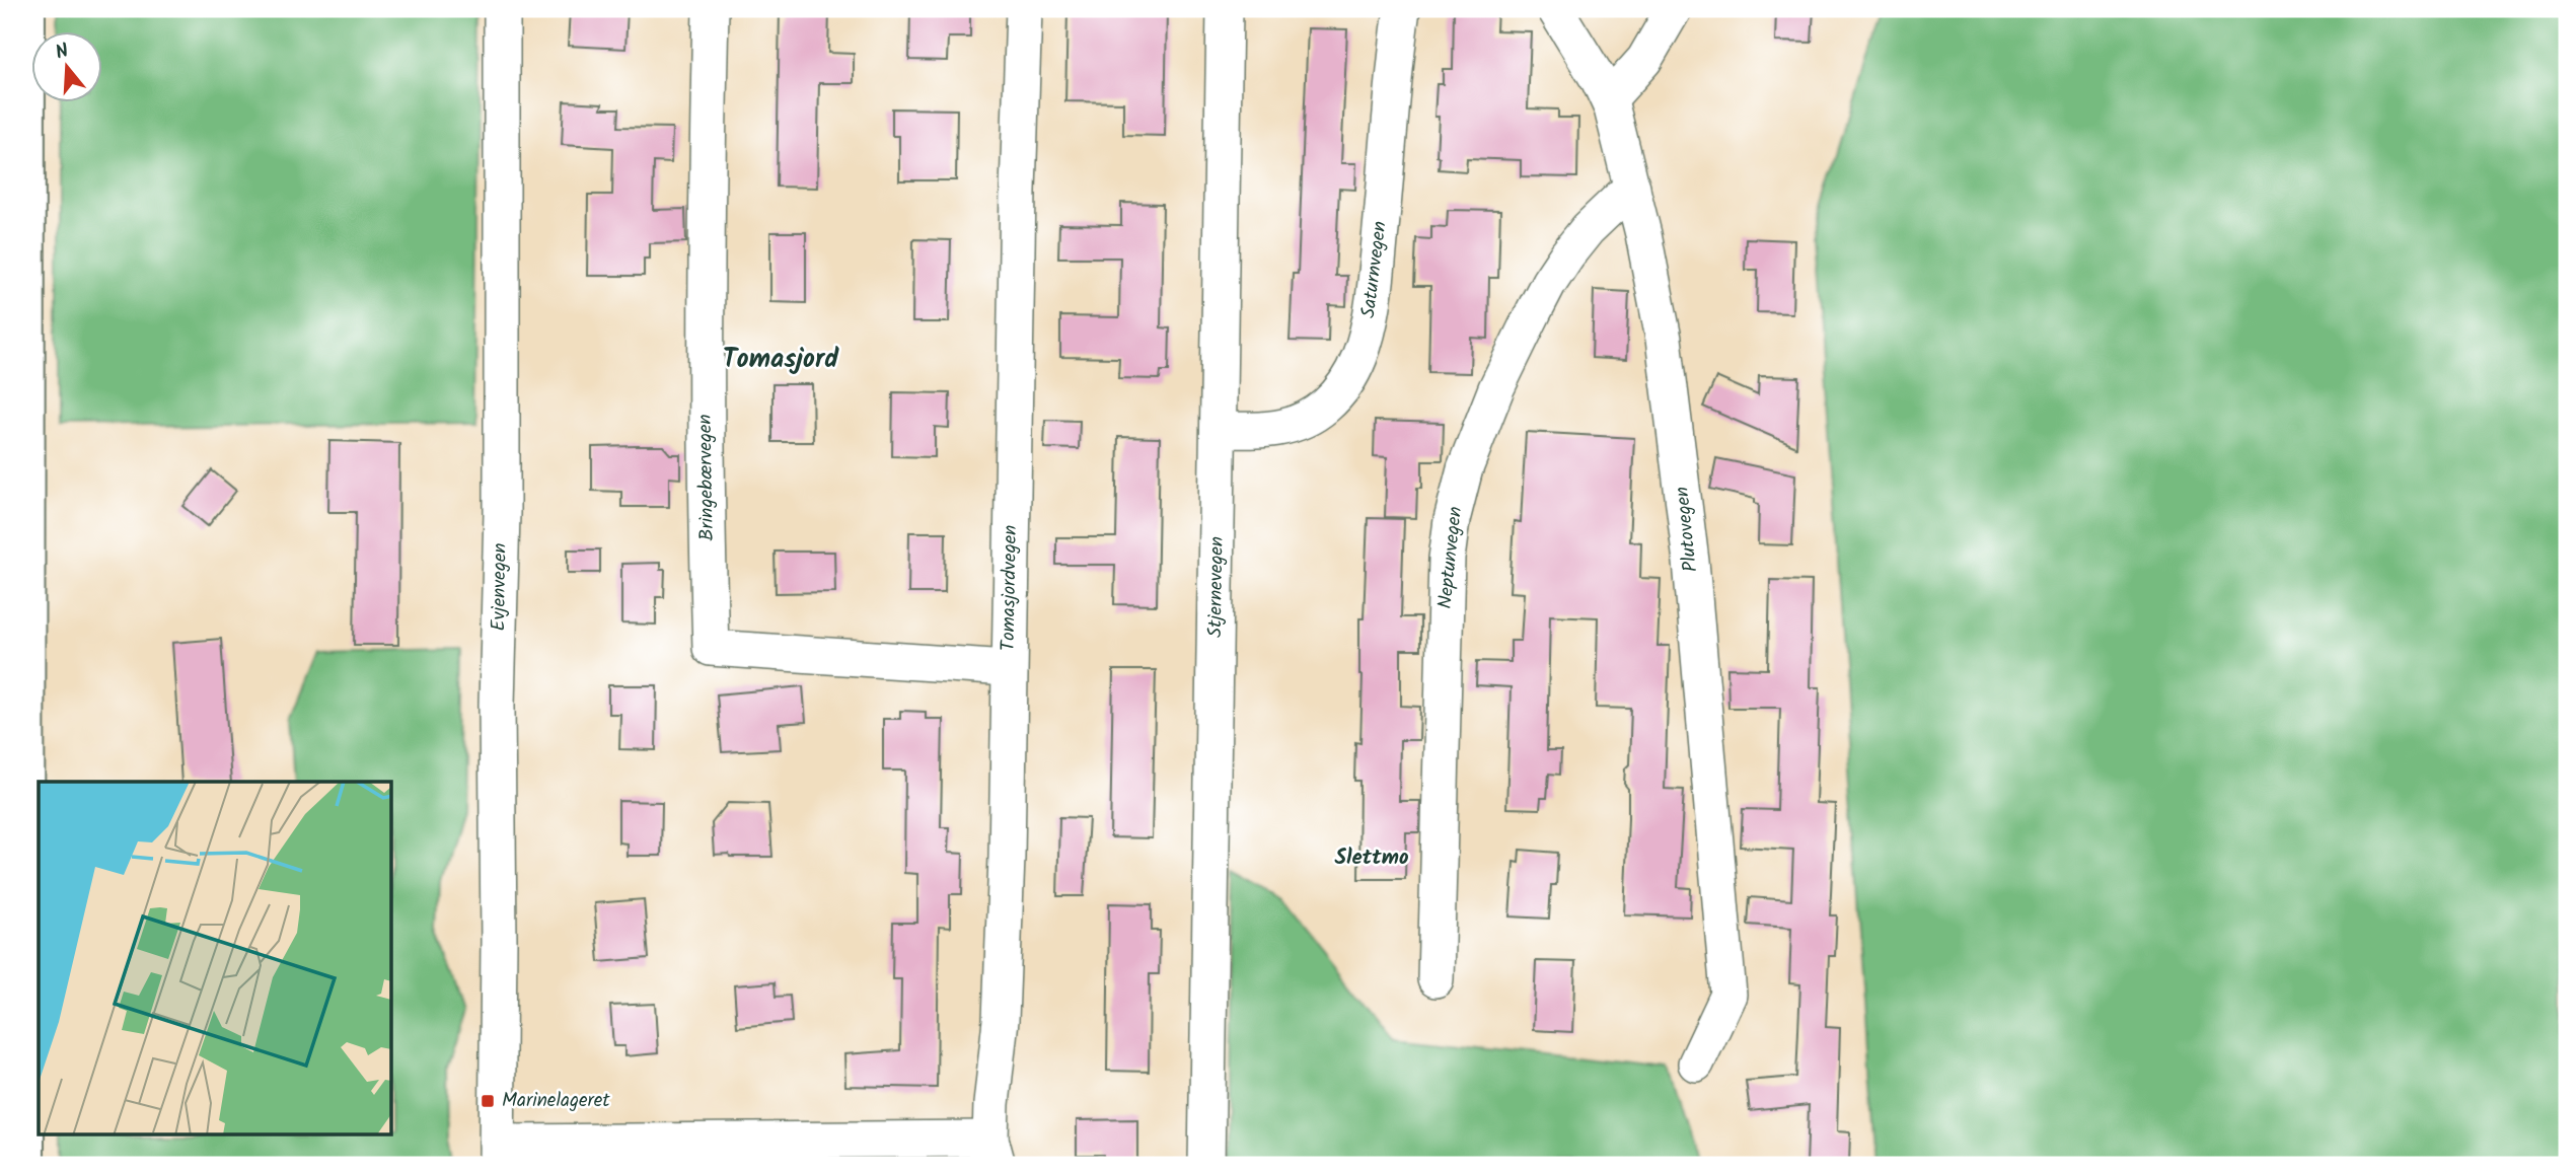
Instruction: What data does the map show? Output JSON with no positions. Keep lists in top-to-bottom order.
{
  "streets": {
    "street": [
      "Saturnvegen",
      "Bringebærvegen",
      "Plutovegen",
      "Neptunvegen",
      "Evjenvegen",
      "Stjernevegen",
      "Tomasjordvegen"
    ]
  },
  "crossings": [
    ["Saturnvegen", "Stjernevegen"],
    ["Bringebærvegen", "Tomasjordvegen"],
    ["Plutovegen", "Neptunvegen"]
  ],
  "districts": ["Tomasjord", "Slettmo"],
  "places": {
    "transit": ["Marinelageret"]
  },
  "north": "top"
}
